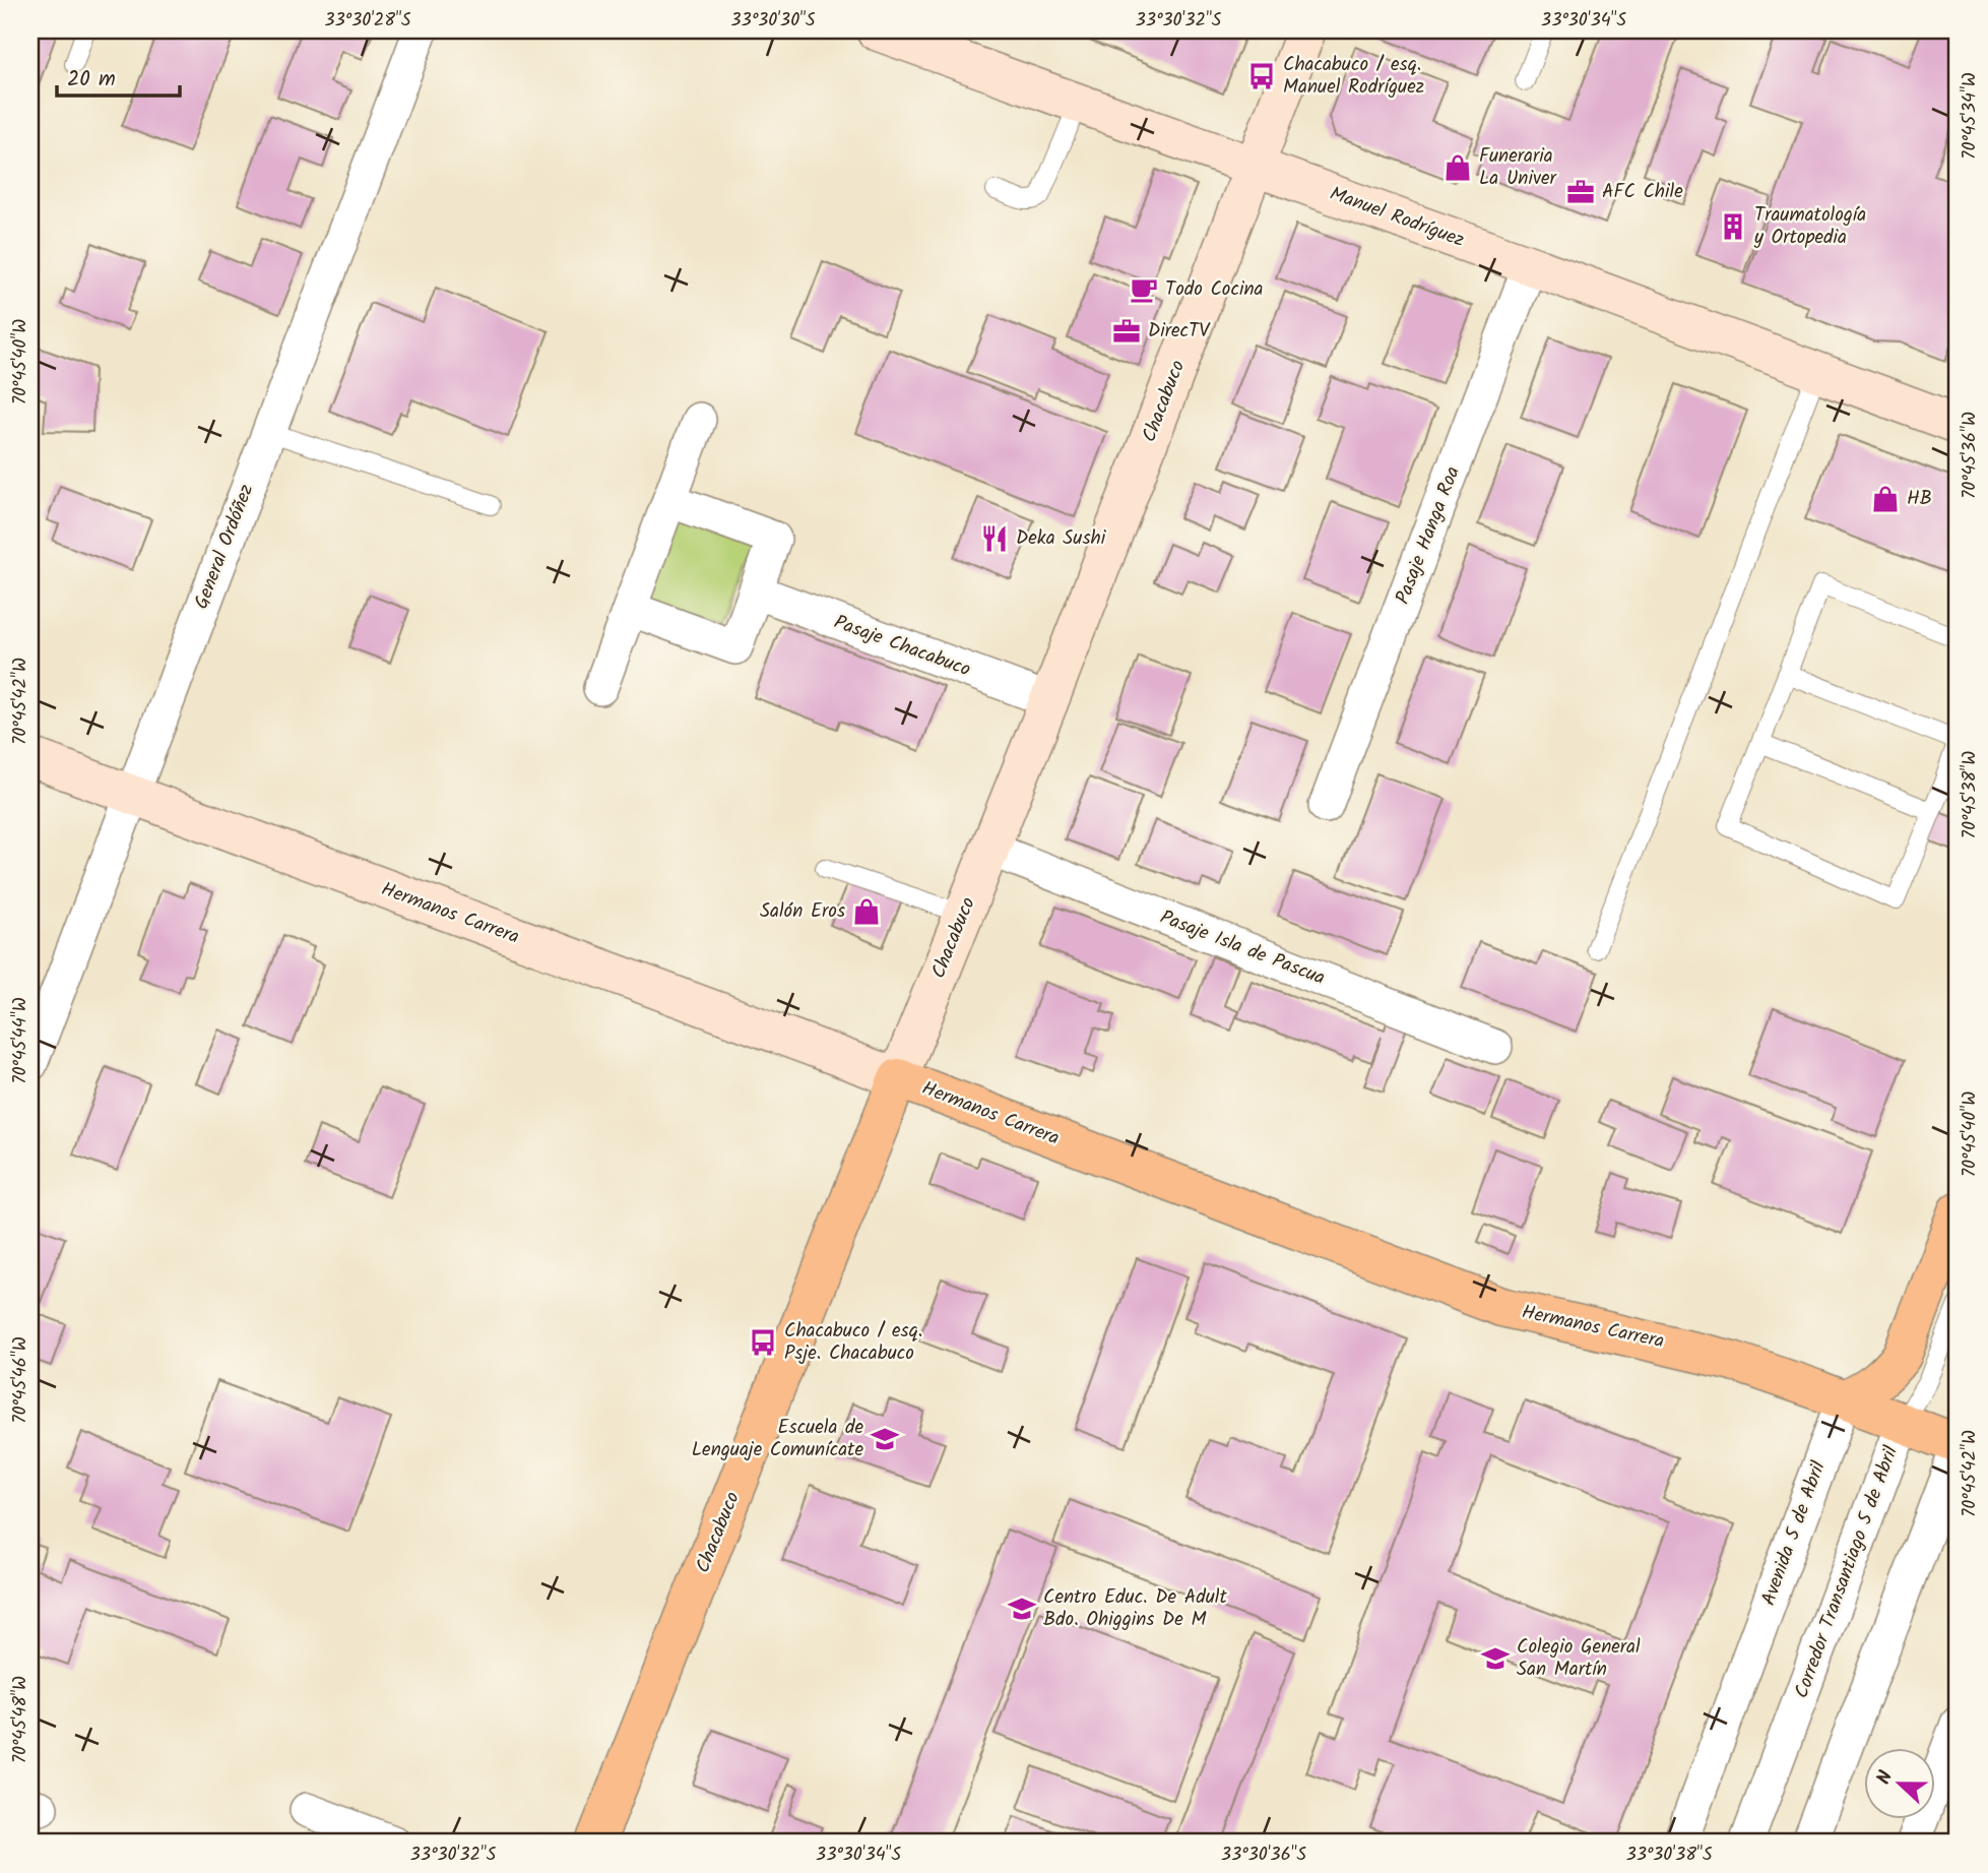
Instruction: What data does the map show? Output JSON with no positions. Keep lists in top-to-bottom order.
{
  "streets": {
    "main road": ["Chacabuco", "Hermanos Carrera"],
    "street": [
      "Manuel Rodríguez",
      "Pasaje Hanga Roa",
      "General Ordóñez",
      "Pasaje Chacabuco",
      "Pasaje Isla de Pascua",
      "Avenida 5 de Abril",
      "Corredor Transantiago 5 de Abril"
    ]
  },
  "crossings": [
    ["Manuel Rodríguez", "Chacabuco"],
    ["Manuel Rodríguez", "Pasaje Hanga Roa"],
    ["Chacabuco", "Pasaje Chacabuco"],
    ["Chacabuco", "Hermanos Carrera"],
    ["Chacabuco", "Pasaje Isla de Pascua"],
    ["General Ordóñez", "Hermanos Carrera"],
    ["Hermanos Carrera", "Avenida 5 de Abril"],
    ["Hermanos Carrera", "Corredor Transantiago 5 de Abril"]
  ],
  "places": {
    "bus stop": ["Chacabuco / esq. Manuel Rodríguez", "Chacabuco / esq. Psje. Chacabuco"],
    "shop": ["Funeraria La Univer", "HB", "Salón Eros"],
    "office": ["AFC Chile", "DirecTV"],
    "building": ["Traumatología y Ortopedia"],
    "cafe": ["Todo Cocina"],
    "restaurant": ["Deka Sushi"],
    "school or university": ["Escuela de Lenguaje Comunícate", "Centro Educ. De Adult Bdo. Ohiggins De M", "Colegio General San Martín"]
  },
  "scale_bar": "20 m",
  "north": "left",
  "coordinates": [
    "33°30'28\"S",
    "33°30'30\"S",
    "33°30'32\"S",
    "33°30'34\"S",
    "70°45'34\"W",
    "70°45'40\"W",
    "70°45'36\"W",
    "70°45'42\"W",
    "70°45'38\"W",
    "70°45'44\"W",
    "70°45'46\"W",
    "70°45'48\"W",
    "33°30'36\"S",
    "33°30'38\"S"
  ]
}
